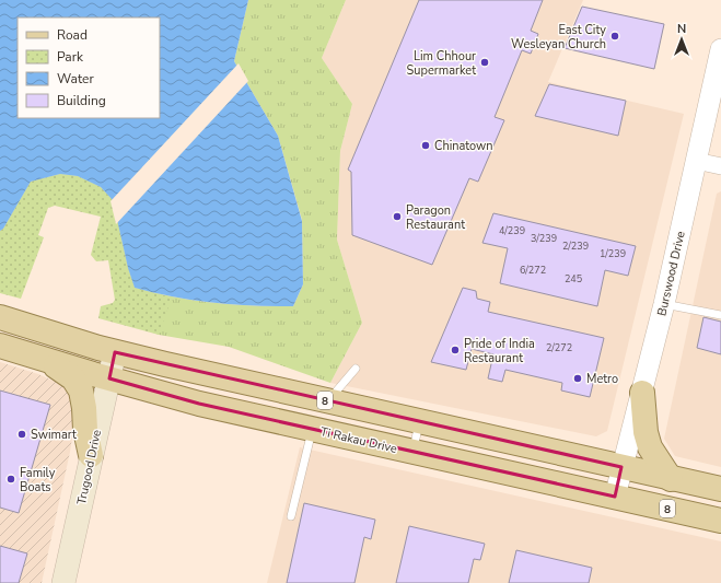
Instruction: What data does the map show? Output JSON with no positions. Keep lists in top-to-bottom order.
{
  "streets": {
    "main road": ["8", "Ti Rakau Drive", "Trugood Drive"],
    "street": ["Burswood Drive"]
  },
  "crossings": [
    ["Burswood Drive", "8"],
    ["Burswood Drive", "Ti Rakau Drive"],
    ["8", "Trugood Drive"],
    ["Ti Rakau Drive", "Trugood Drive"]
  ],
  "places": [
    "East City Wesleyan Church",
    "Lim Chhour Supermarket",
    "Chinatown",
    "Paragon Restaurant",
    "Pride of India Restaurant",
    "Metro",
    "Swimart",
    "Family Boats"
  ],
  "house_numbers": [
    "4/239",
    "3/239",
    "2/239",
    "1/239",
    "6/272",
    "245",
    "2/272"
  ],
  "legend": [
    "Road",
    "Park",
    "Water",
    "Building"
  ],
  "north": "top"
}
